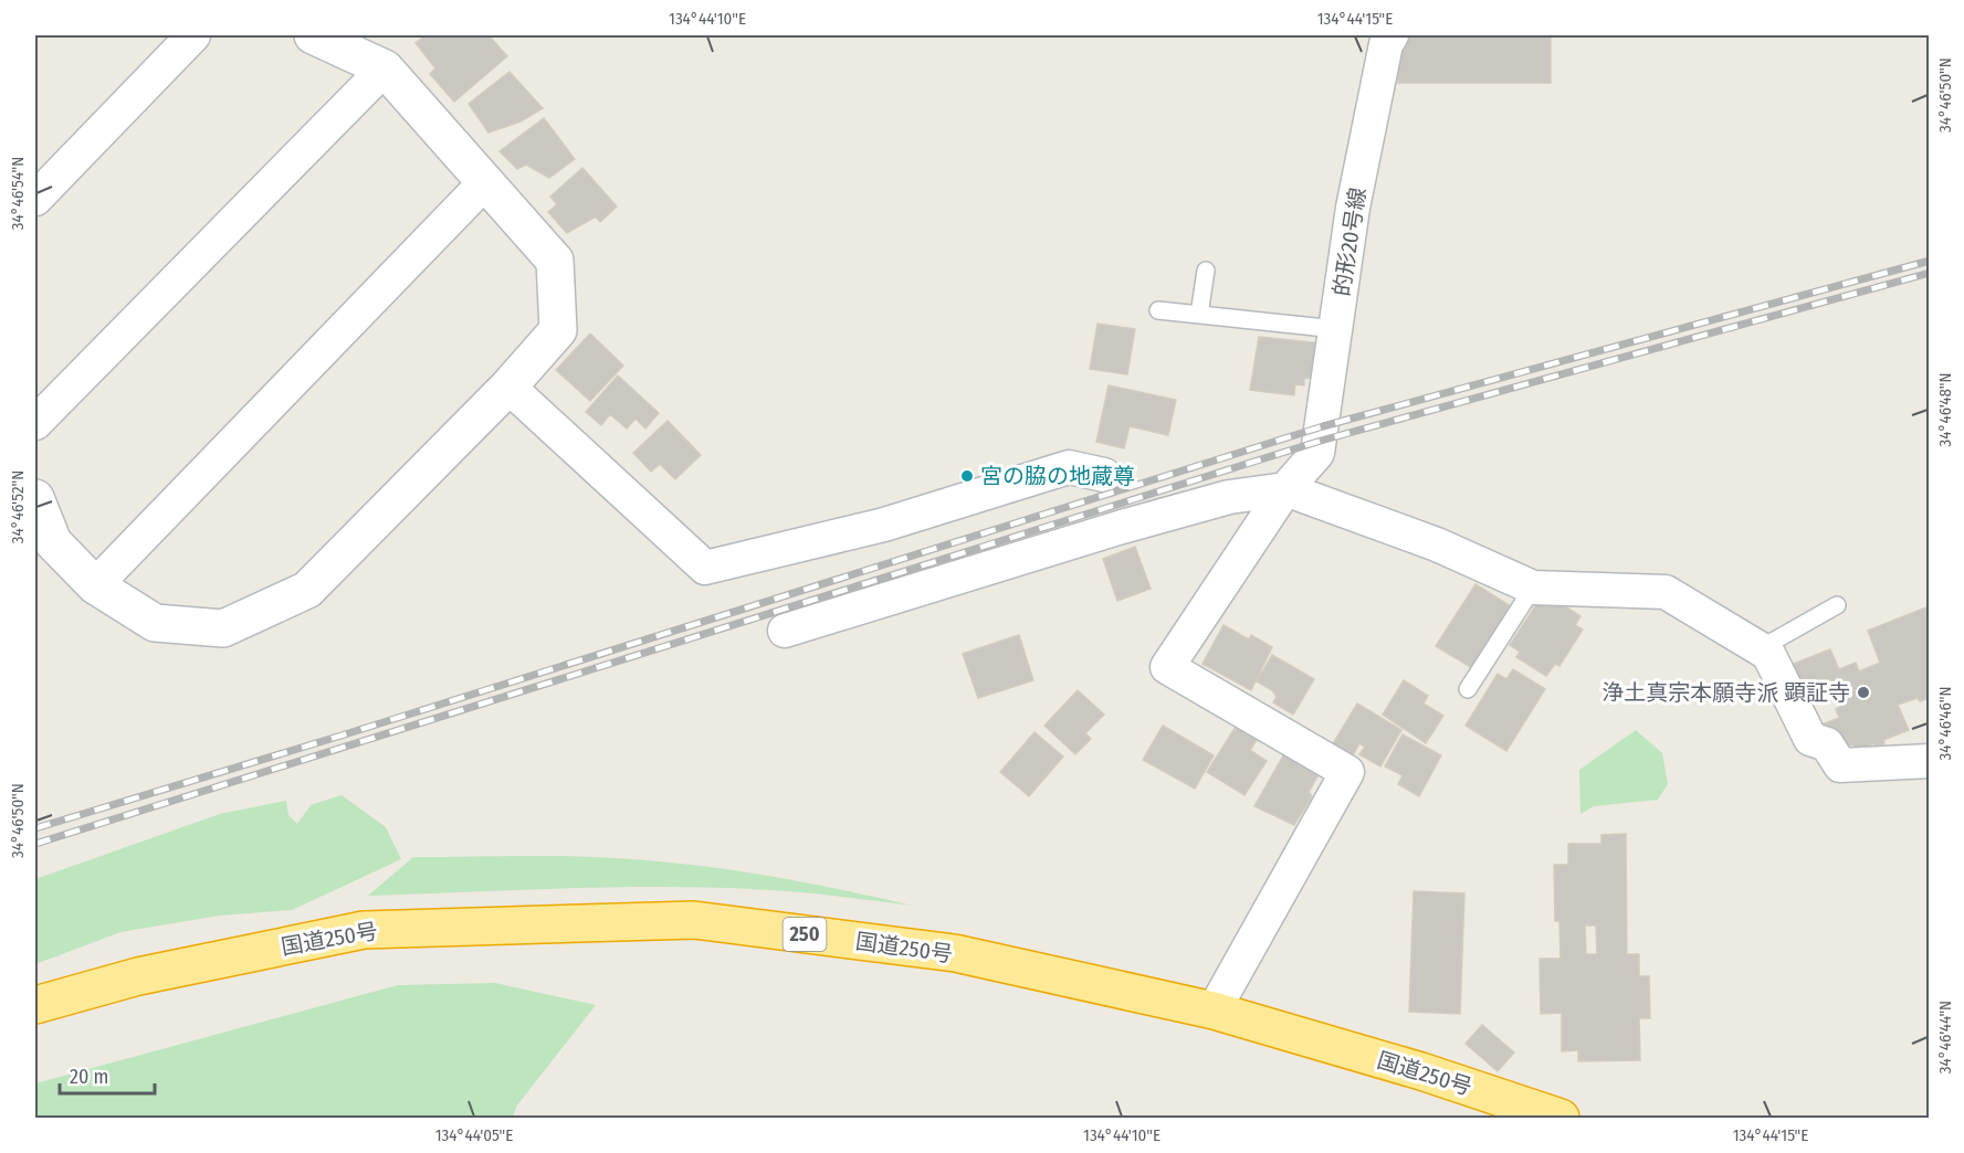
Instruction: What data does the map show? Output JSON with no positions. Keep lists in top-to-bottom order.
{
  "streets": {
    "highway": ["250", "国道250号"],
    "street": ["的形20号線"]
  },
  "places": ["宮の脇の地蔵尊", "浄土真宗本願寺派 顕証寺"],
  "scale_bar": "20 m",
  "coordinates": [
    "134°44'10\"E",
    "134°44'15\"E",
    "34°46'50\"N",
    "34°46'54\"N",
    "34°46'48\"N",
    "34°46'52\"N",
    "34°46'46\"N",
    "34°46'44\"N",
    "134°44'05\"E"
  ]
}
